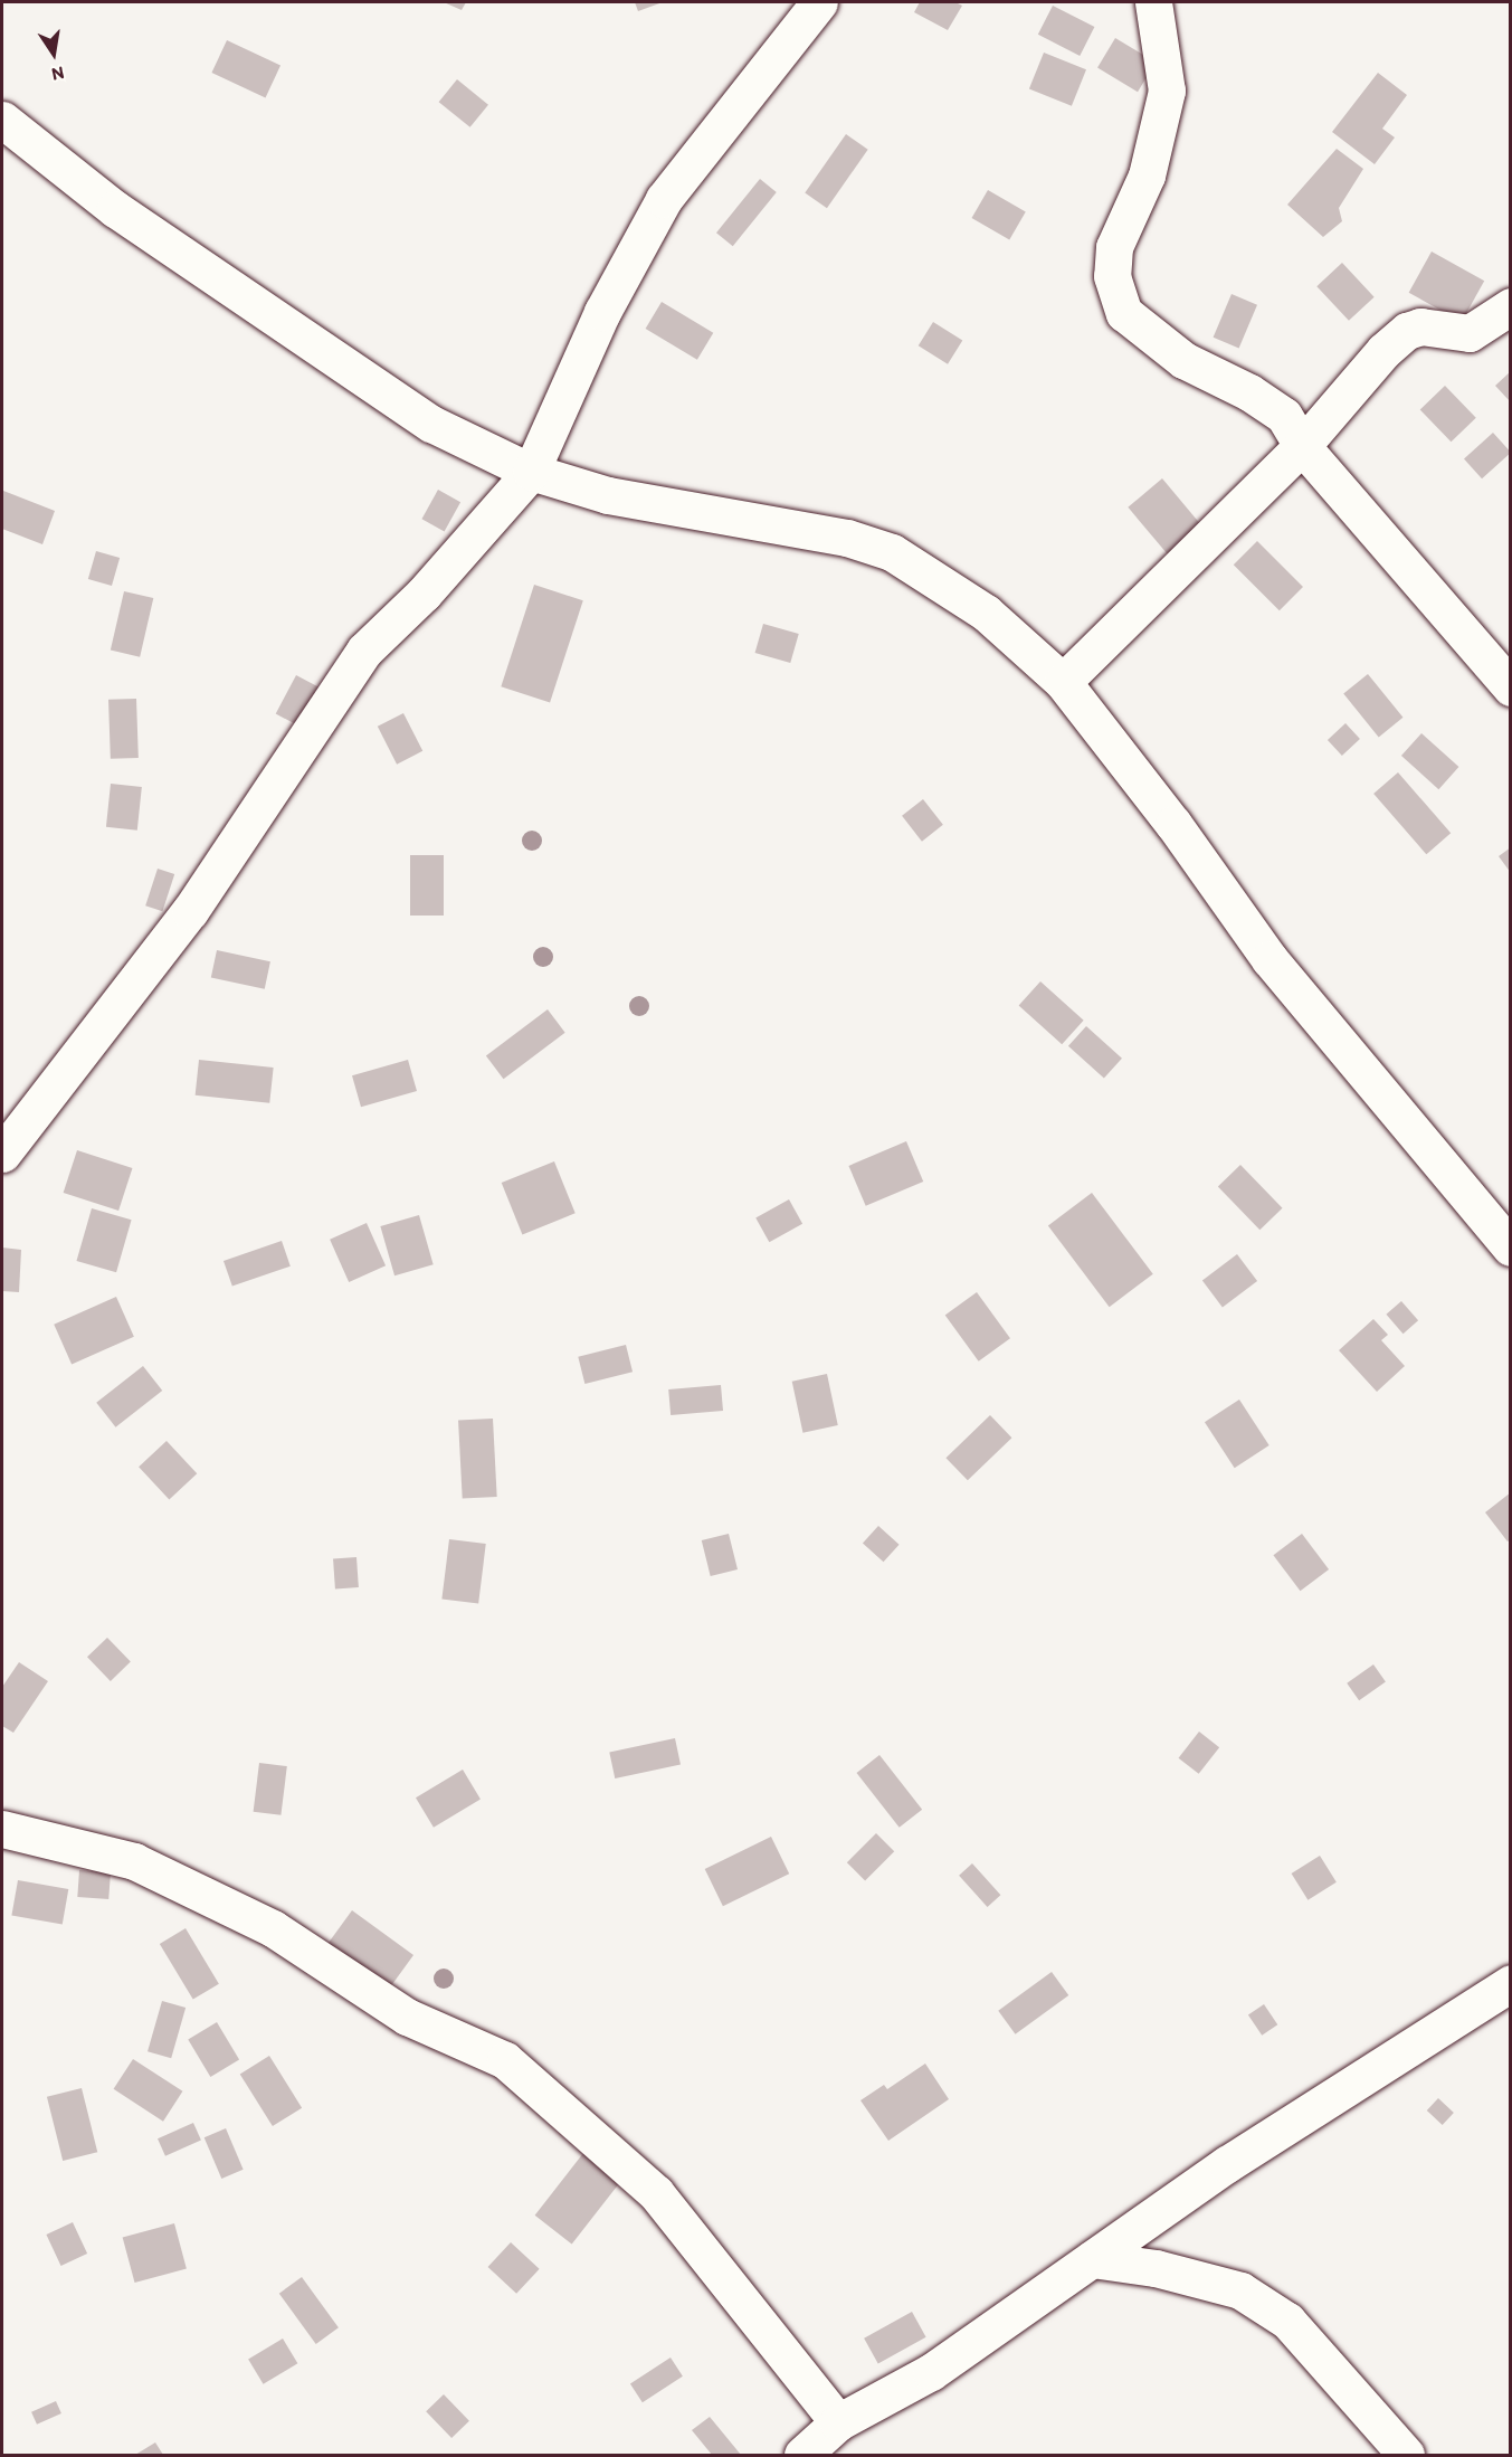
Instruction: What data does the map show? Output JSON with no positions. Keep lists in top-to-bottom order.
{
  "north": "bottom"
}
